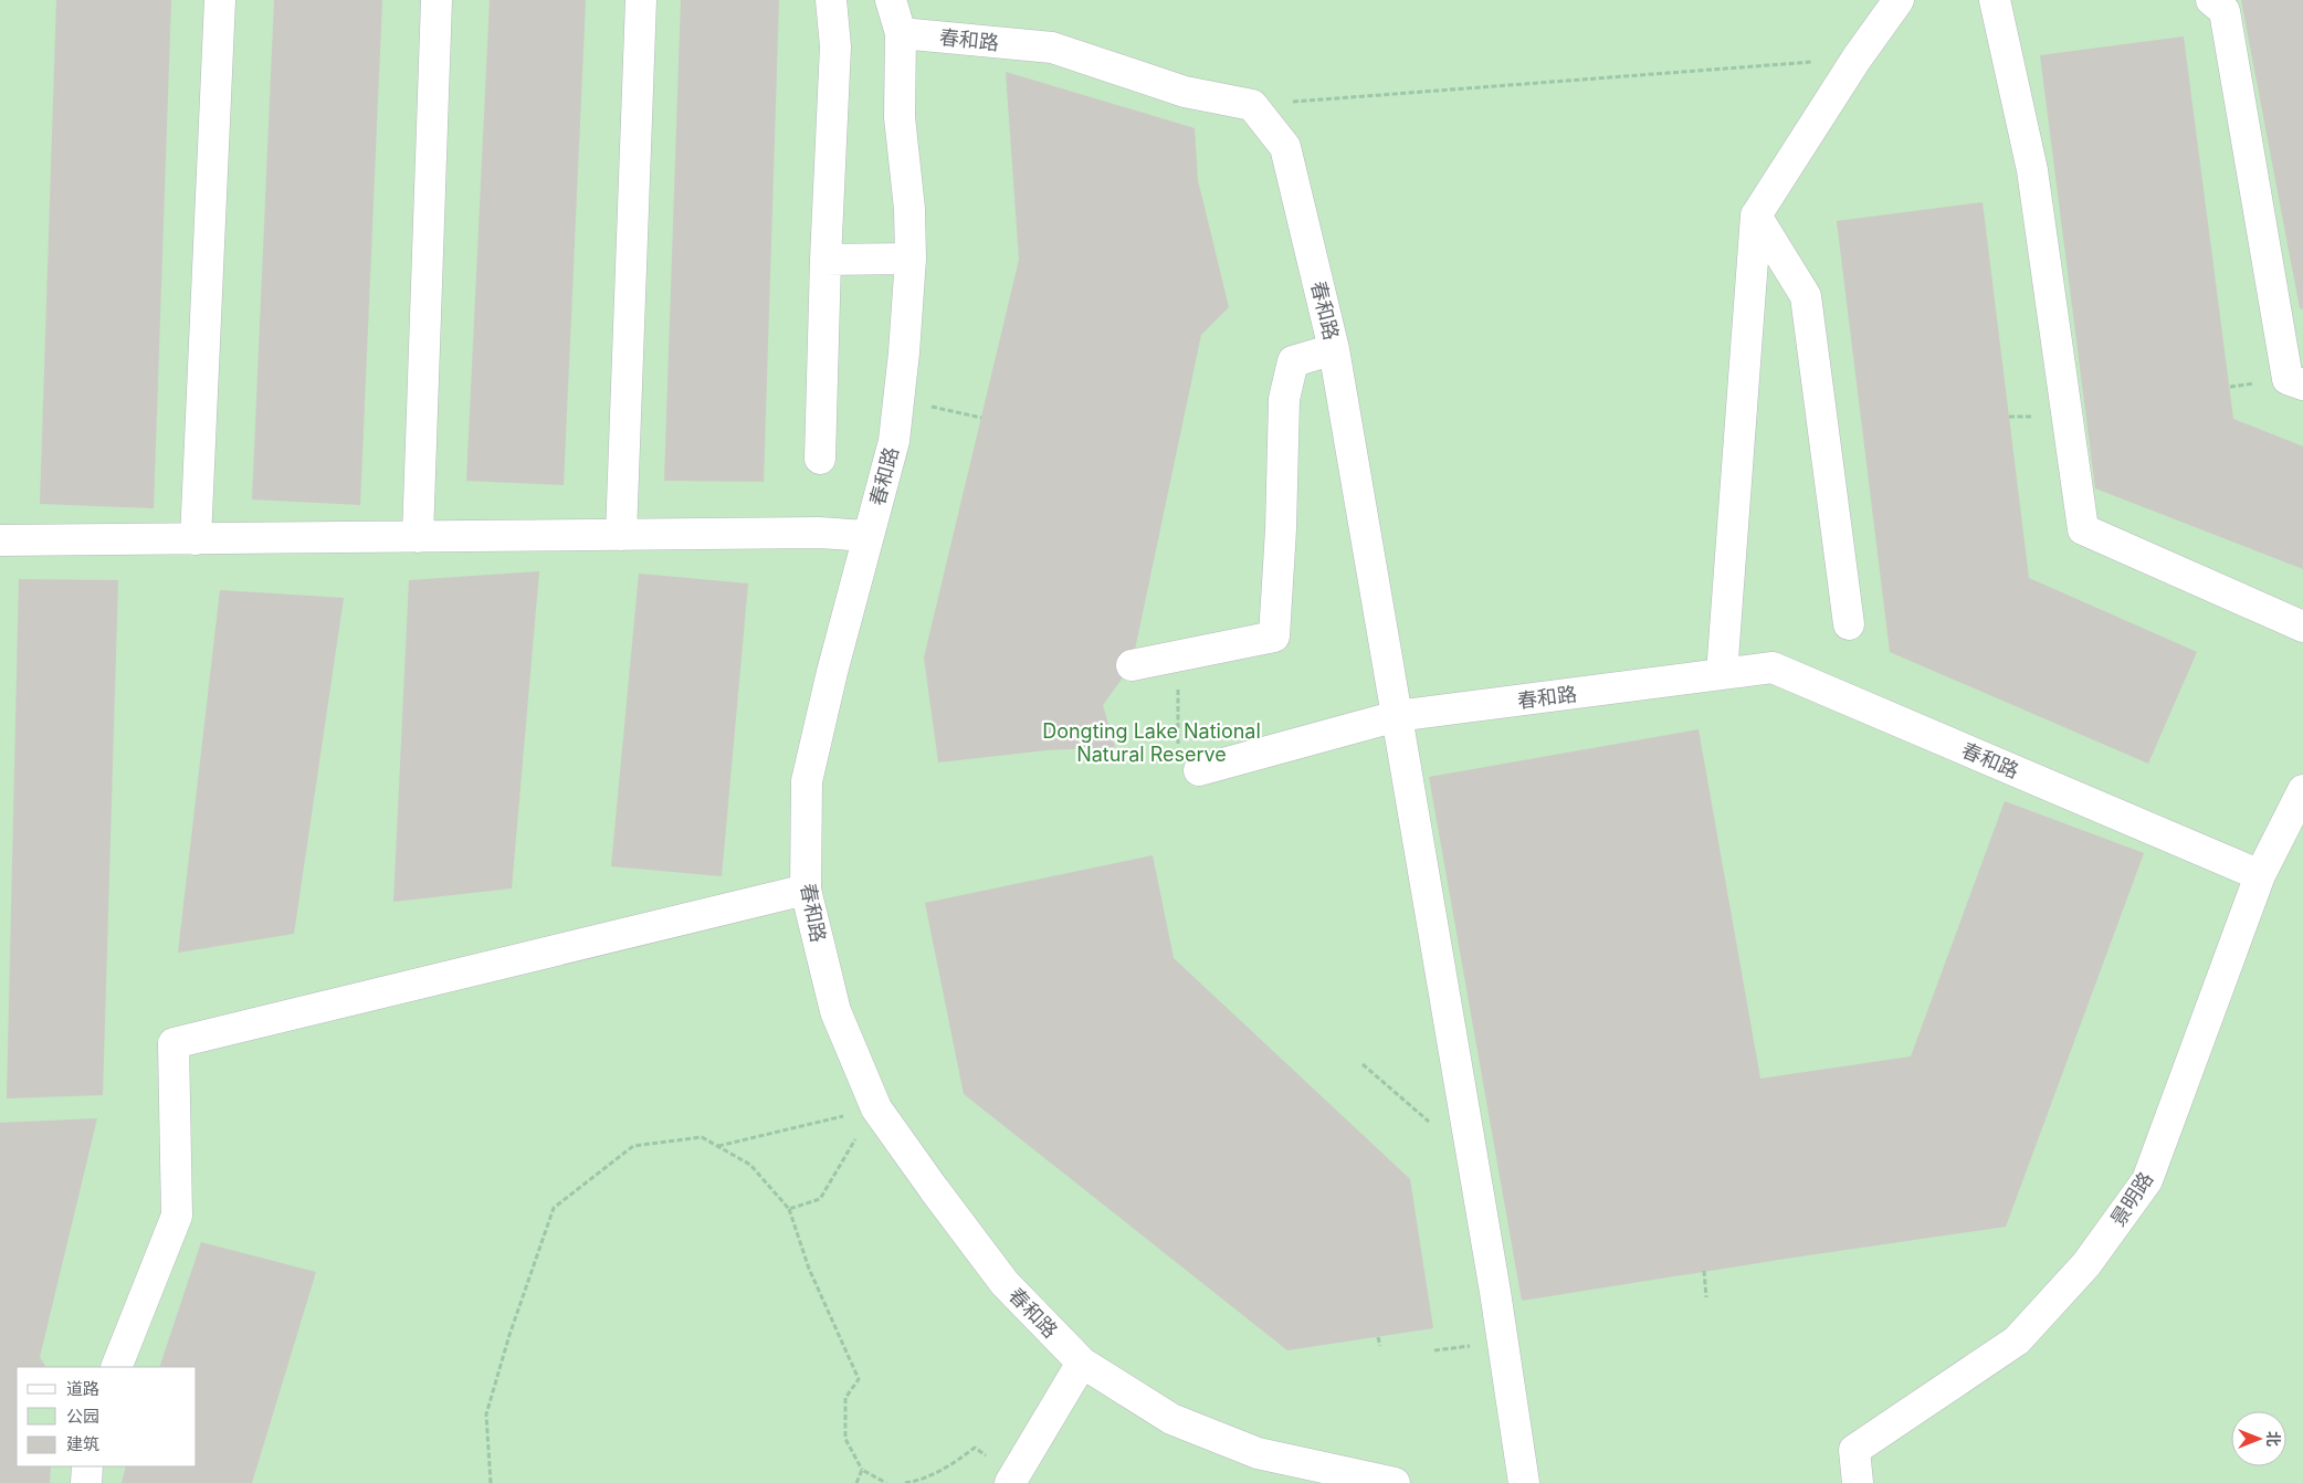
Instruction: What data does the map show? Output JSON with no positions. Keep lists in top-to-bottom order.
{
  "streets": {
    "lane": ["春和路", "景明路"]
  },
  "crossings": [
    ["春和路", "景明路"]
  ],
  "parks": ["Dongting Lake National Natural Reserve"],
  "legend": ["道路", "公园", "建筑"],
  "north": "right"
}
